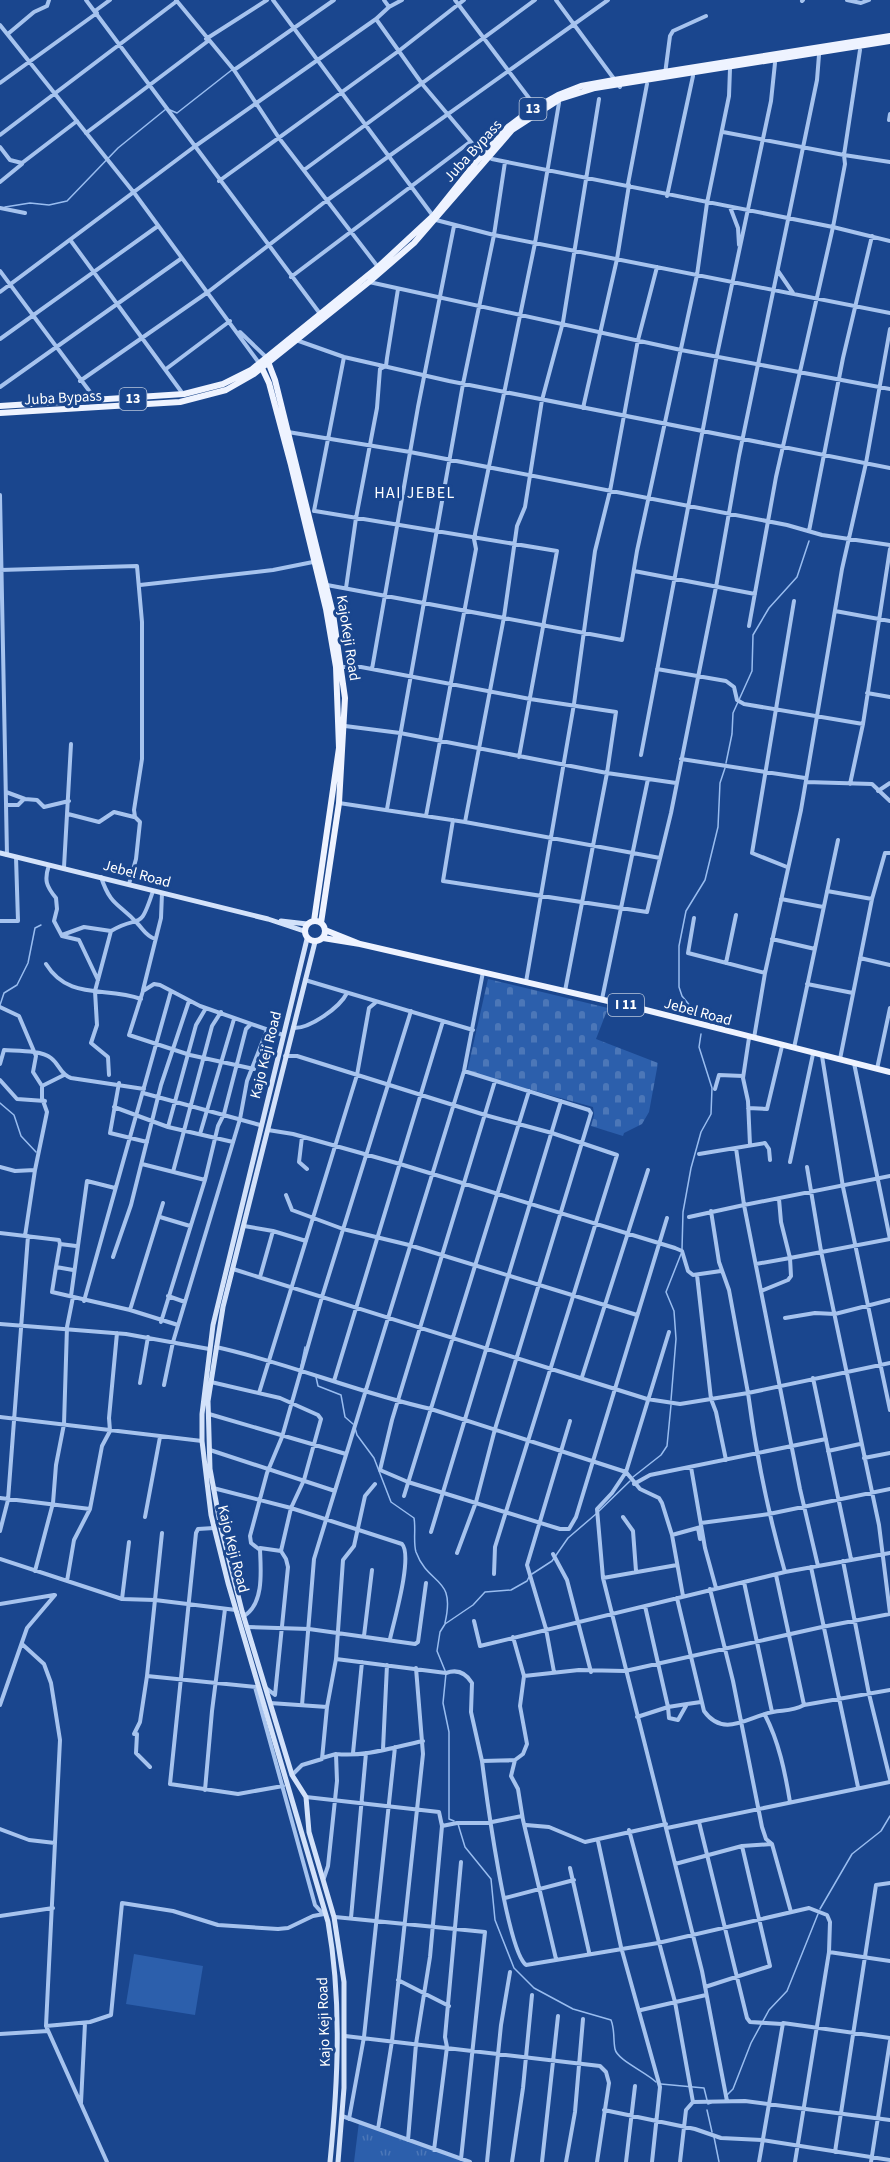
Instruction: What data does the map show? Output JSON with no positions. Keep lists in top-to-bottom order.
{
  "streets": {
    "main road": [
      "13",
      "Juba Bypass",
      "KajoKeji Road",
      "Jebel Road",
      "I 11",
      "Kajo Keji Road"
    ]
  },
  "crossings": [
    ["Juba Bypass", "KajoKeji Road"]
  ],
  "districts": ["HAI JEBEL"]
}
